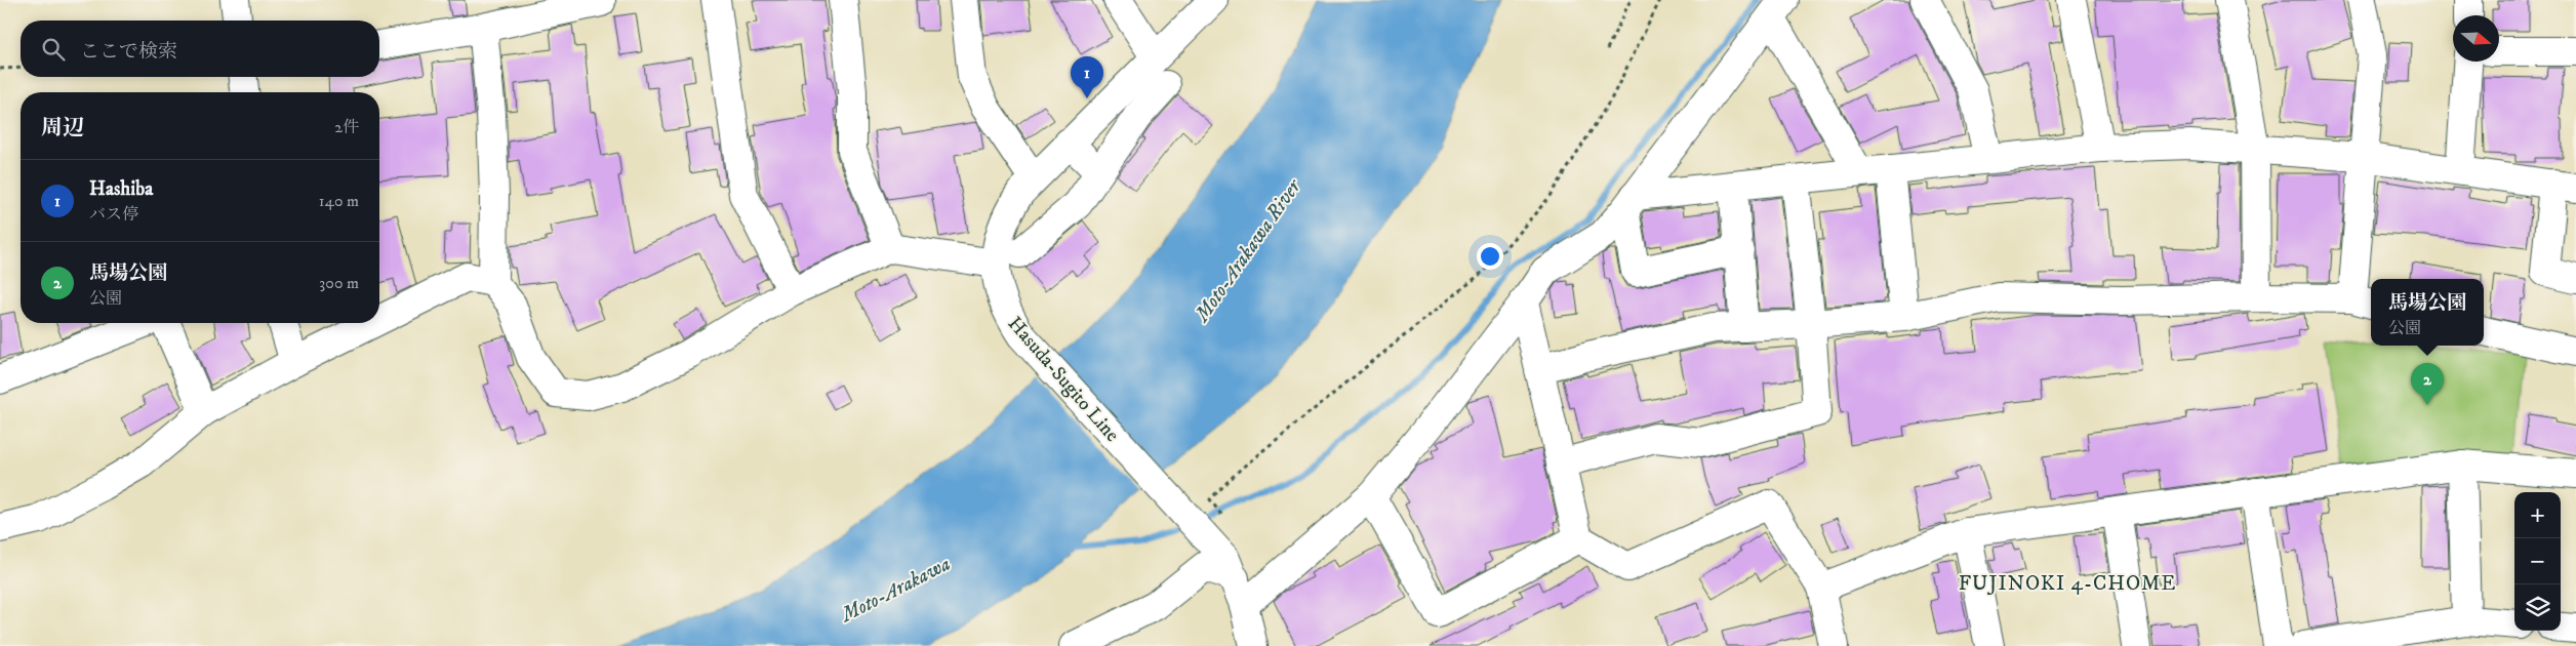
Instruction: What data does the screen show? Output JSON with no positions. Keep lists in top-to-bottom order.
{
  "streets": {
    "street": ["Hasuda-Sugito Line"]
  },
  "districts": ["FUJINOKI 4-CHOME"],
  "water": ["Moto-Arakawa River", "Moto-Arakawa"],
  "north": "right",
  "page": {
    "search": "ここで検索",
    "pins": ["1", "2"],
    "heading": ["周辺", "2件"],
    "list": [
      {
        "mark": "1",
        "name": "Hashiba",
        "note": "バス停",
        "value": "140 m"
      },
      {
        "mark": "2",
        "name": "馬場公園",
        "note": "公園",
        "value": "300 m"
      }
    ],
    "popup": ["馬場公園", "公園"],
    "map_buttons": ["+", "−"]
  }
}
